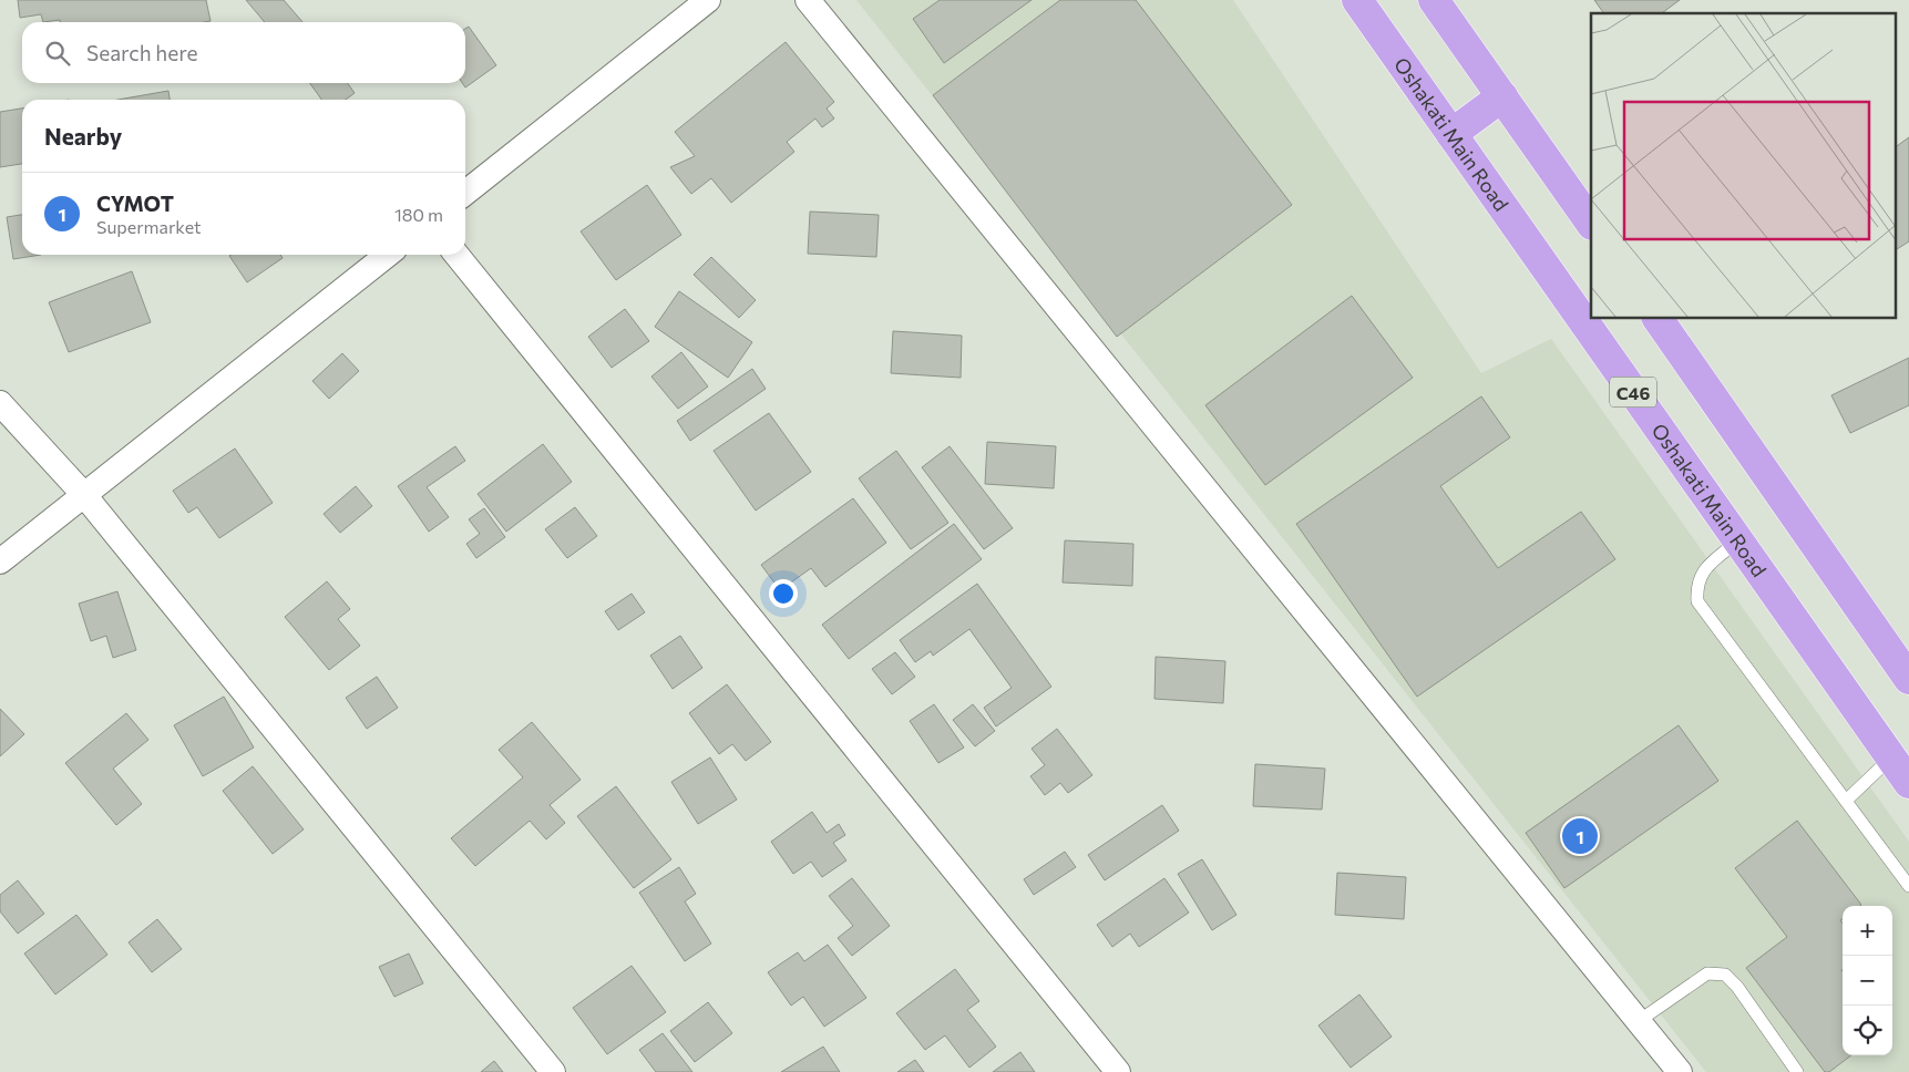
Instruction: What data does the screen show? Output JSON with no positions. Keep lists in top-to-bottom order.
{
  "streets": {
    "main road": ["Oshakati Main Road", "C46"]
  },
  "page": {
    "search": "Search here",
    "heading": "Nearby",
    "list": [
      {
        "mark": "1",
        "name": "CYMOT",
        "note": "Supermarket",
        "value": "180 m"
      }
    ],
    "pins": "1",
    "map_buttons": ["+", "−"]
  }
}
